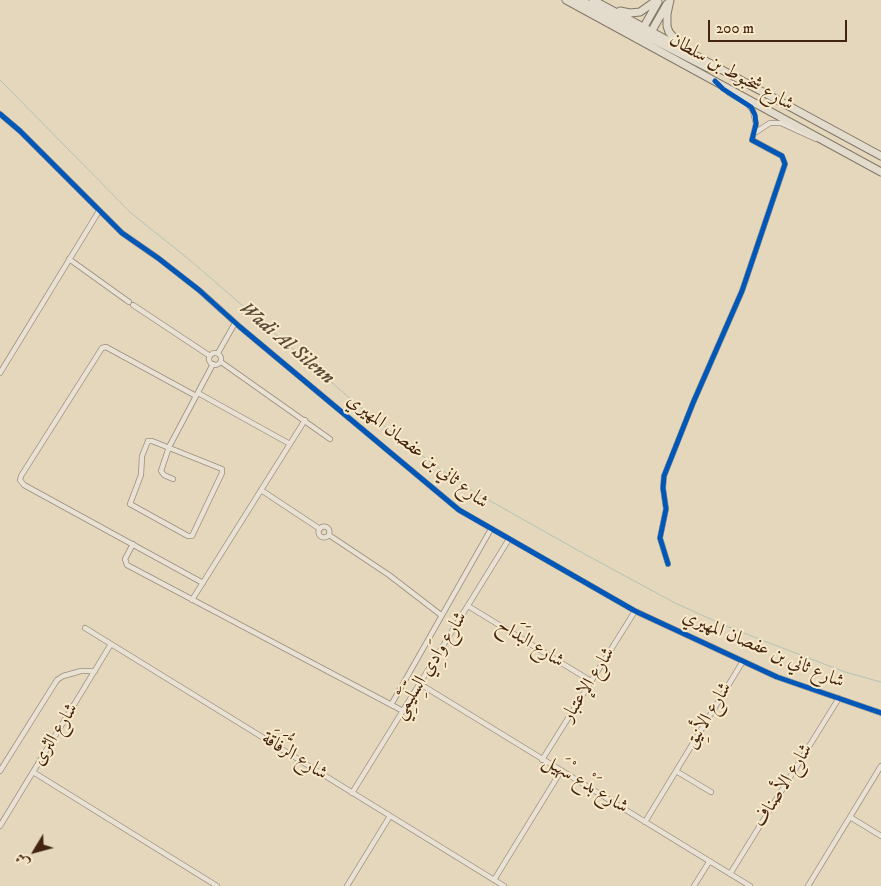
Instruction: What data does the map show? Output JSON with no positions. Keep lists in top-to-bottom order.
{
  "streets": {
    "main road": ["شارع شخبوط بن سلطان"],
    "street": [
      "شارع ثاني بن عفصان المهيري",
      "شارع البَدَاح",
      "شارع وَادِي السِّلَيْمِي",
      "شارع الإعتبار",
      "شارع الأنِيق",
      "شارع الثرى",
      "شارع الرُّفَاقَة",
      "شارع بَدْع سْهَيل",
      "شارع الأصناف"
    ]
  },
  "crossings": [
    ["شارع ثاني بن عفصان المهيري", "شارع وَادِي السِّلَيْمِي"],
    ["شارع ثاني بن عفصان المهيري", "شارع الإعتبار"],
    ["شارع ثاني بن عفصان المهيري", "شارع الأنِيق"],
    ["شارع ثاني بن عفصان المهيري", "شارع الأصناف"],
    ["شارع البَدَاح", "شارع وَادِي السِّلَيْمِي"],
    ["شارع البَدَاح", "شارع الإعتبار"],
    ["شارع وَادِي السِّلَيْمِي", "شارع الرُّفَاقَة"],
    ["شارع وَادِي السِّلَيْمِي", "شارع بَدْع سْهَيل"],
    ["شارع الإعتبار", "شارع بَدْع سْهَيل"],
    ["شارع الأنِيق", "شارع بَدْع سْهَيل"],
    ["شارع الثرى", "شارع الرُّفَاقَة"],
    ["شارع بَدْع سْهَيل", "شارع الأصناف"]
  ],
  "water": ["Wadi Al Silenn"],
  "scale_bar": "200 m",
  "north": "bottom left"
}
